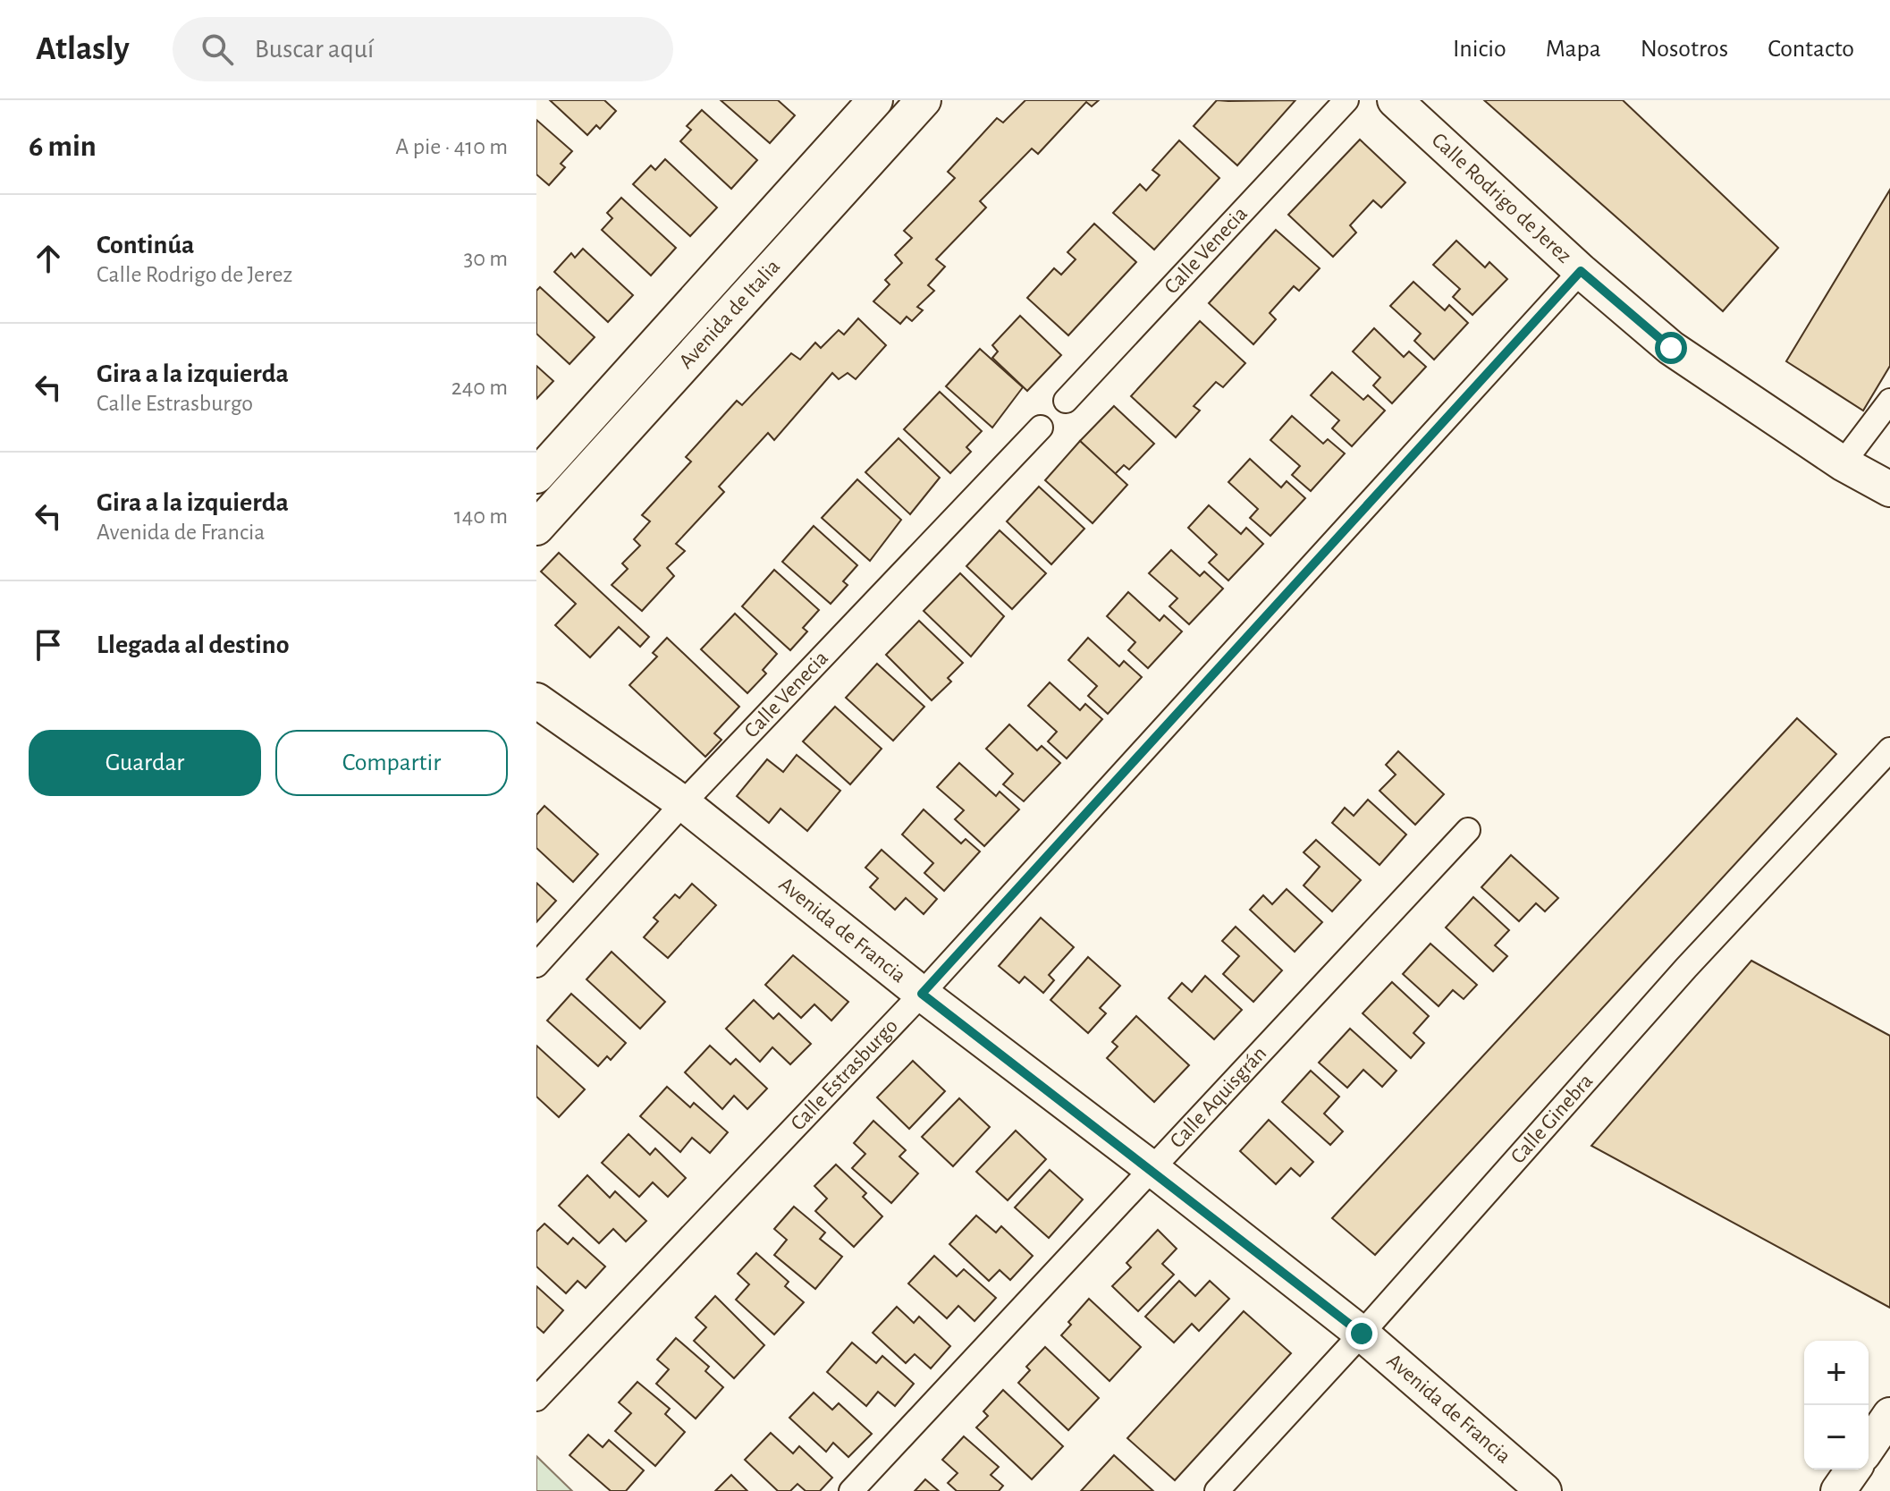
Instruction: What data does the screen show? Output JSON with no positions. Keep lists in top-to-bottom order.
{
  "streets": {
    "street": [
      "Calle Rodrigo de Jerez",
      "Calle Venecia",
      "Avenida de Italia",
      "Avenida de Francia",
      "Calle Estrasburgo",
      "Calle Aquisgrán",
      "Calle Ginebra"
    ]
  },
  "crossings": [
    ["Calle Rodrigo de Jerez", "Calle Estrasburgo"],
    ["Calle Venecia", "Avenida de Francia"],
    ["Avenida de Francia", "Calle Estrasburgo"],
    ["Avenida de Francia", "Calle Aquisgrán"],
    ["Avenida de Francia", "Calle Ginebra"]
  ],
  "page": {
    "header": "Atlasly",
    "search": "Buscar aquí",
    "nav": [
      "Inicio",
      "Mapa",
      "Nosotros",
      "Contacto"
    ],
    "heading": ["6 min", "A pie · 410 m"],
    "list": [
      ["Continúa", "Calle Rodrigo de Jerez", "30 m"],
      ["Gira a la izquierda", "Calle Estrasburgo", "240 m"],
      ["Gira a la izquierda", "Avenida de Francia", "140 m"],
      "Llegada al destino"
    ],
    "buttons": ["Guardar", "Compartir"],
    "map_buttons": ["+", "−"]
  }
}
